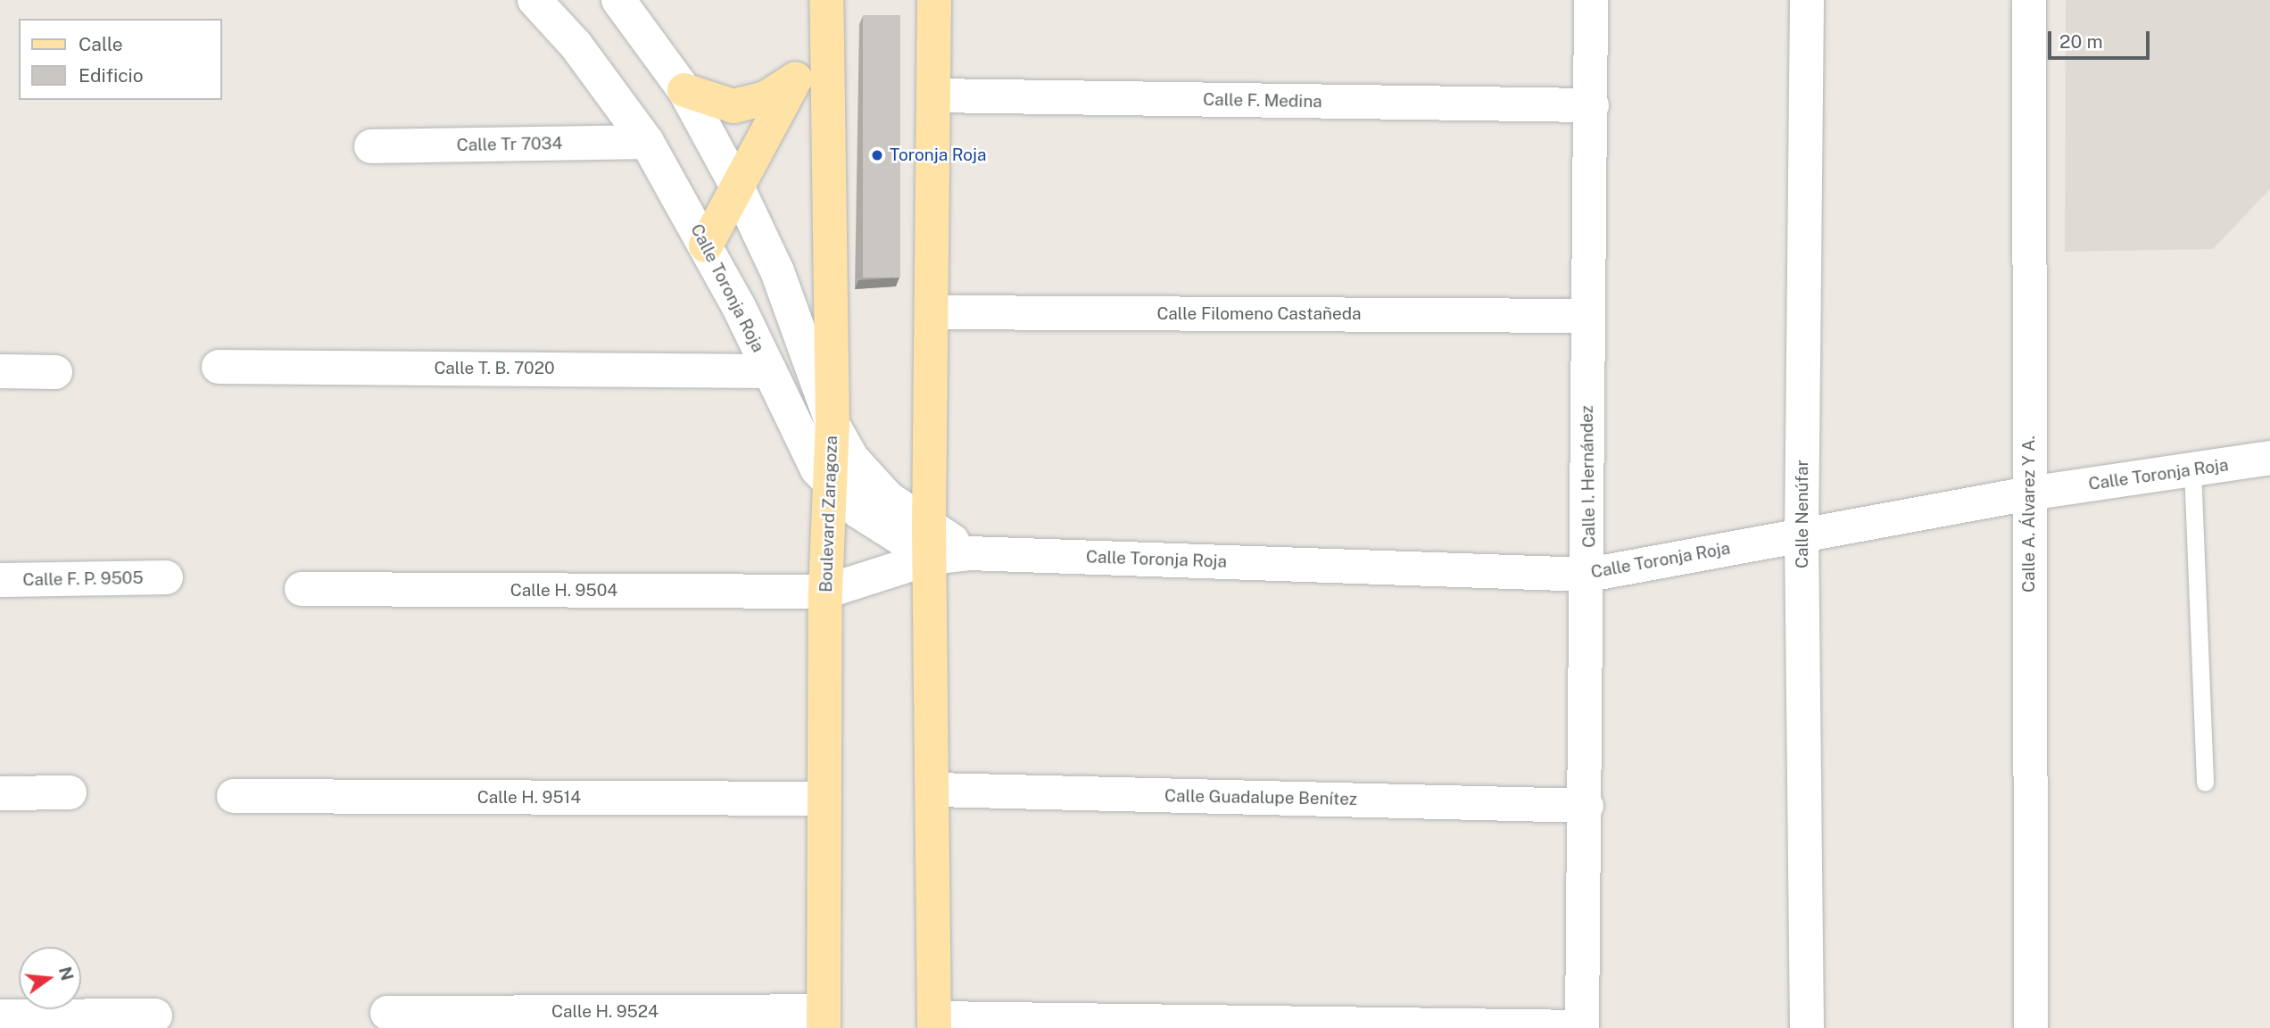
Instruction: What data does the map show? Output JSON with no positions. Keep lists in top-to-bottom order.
{
  "streets": {
    "main road": ["Boulevard Zaragoza"],
    "street": [
      "Calle F. Medina",
      "Calle Tr 7034",
      "Calle Toronja Roja",
      "Calle Filomeno Castañeda",
      "Calle T. B. 7020",
      "Calle I. Hernández",
      "Calle Nenúfar",
      "Calle A. Álvarez Y A.",
      "Calle F. P. 9505",
      "Calle H. 9504",
      "Calle H. 9514",
      "Calle Guadalupe Benítez",
      "Calle H. 9524"
    ]
  },
  "crossings": [
    ["Calle F. Medina", "Calle I. Hernández"],
    ["Calle Tr 7034", "Calle Toronja Roja"],
    ["Calle Toronja Roja", "Calle T. B. 7020"],
    ["Calle Toronja Roja", "Calle I. Hernández"],
    ["Calle Toronja Roja", "Boulevard Zaragoza"],
    ["Calle Toronja Roja", "Calle Nenúfar"],
    ["Calle Toronja Roja", "Calle A. Álvarez Y A."],
    ["Calle Toronja Roja", "Calle H. 9504"],
    ["Calle Filomeno Castañeda", "Calle I. Hernández"],
    ["Calle I. Hernández", "Calle Guadalupe Benítez"],
    ["Boulevard Zaragoza", "Calle H. 9504"],
    ["Boulevard Zaragoza", "Calle H. 9514"],
    ["Boulevard Zaragoza", "Calle H. 9524"]
  ],
  "places": ["Toronja Roja"],
  "legend": ["Calle", "Edificio"],
  "scale_bar": "20 m",
  "north": "right"
}
